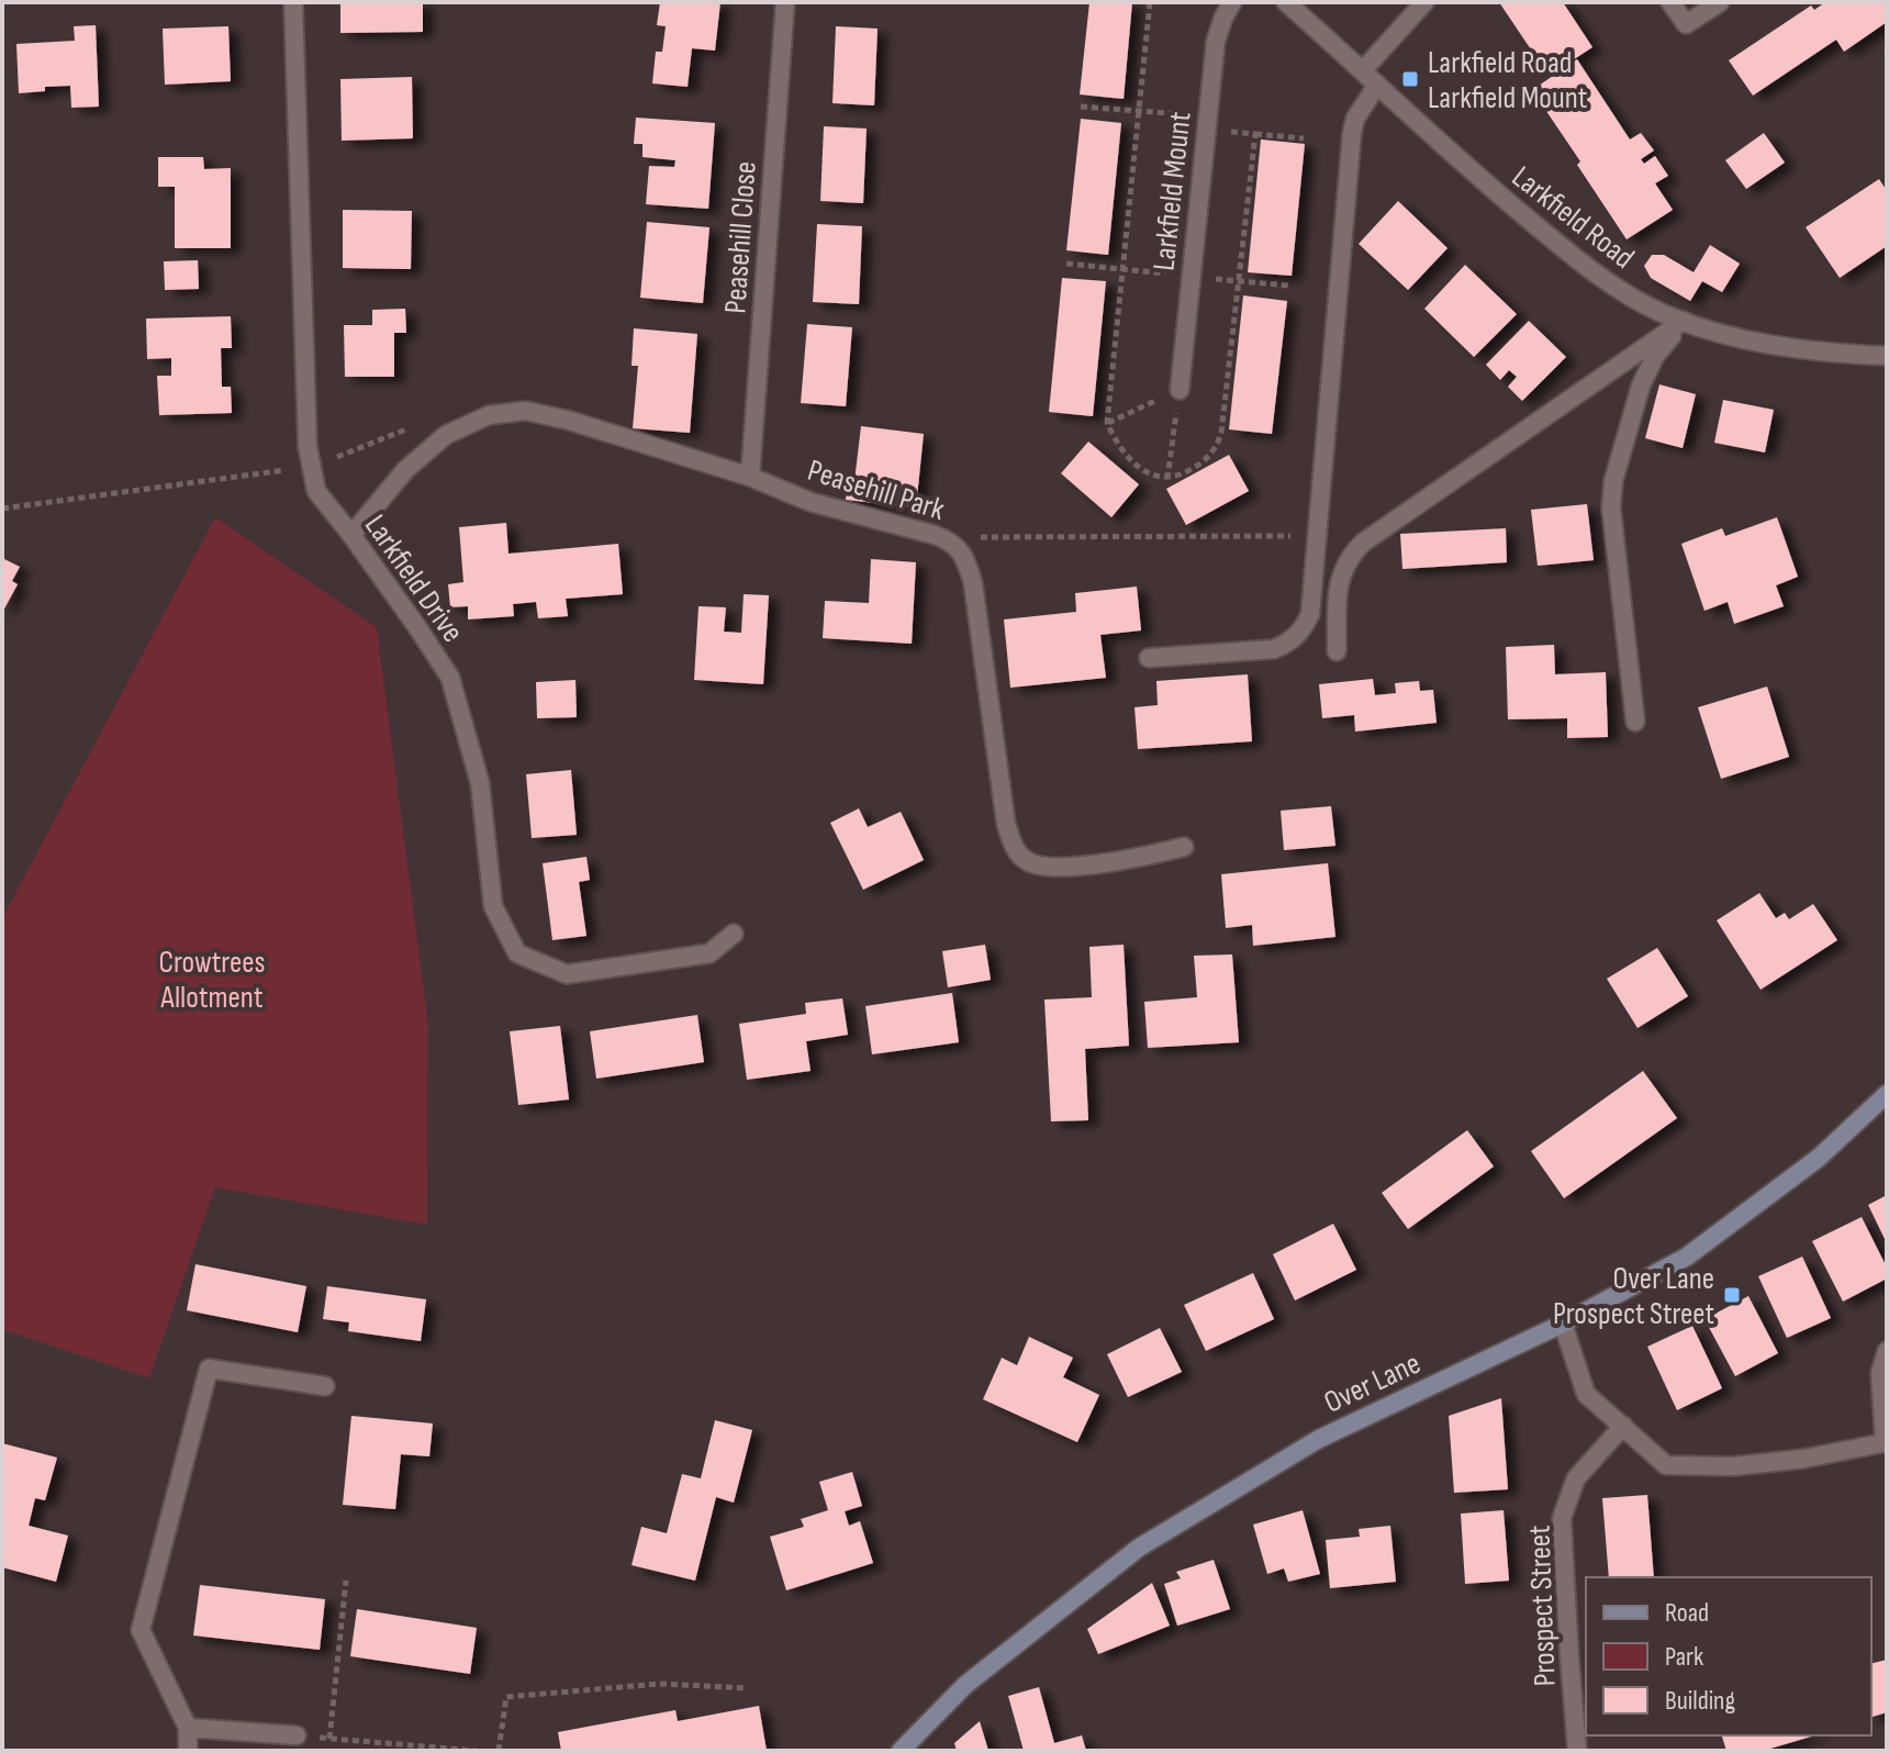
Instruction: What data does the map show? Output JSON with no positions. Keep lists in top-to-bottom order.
{
  "streets": {
    "street": [
      "Larkfield Mount",
      "Larkfield Road",
      "Peasehill Close",
      "Peasehill Park",
      "Larkfield Drive",
      "Over Lane",
      "Prospect Street"
    ]
  },
  "crossings": [
    ["Peasehill Close", "Peasehill Park"],
    ["Peasehill Park", "Larkfield Drive"]
  ],
  "parks": ["Crowtrees Allotment"],
  "places": {
    "transit": ["Larkfield Road Larkfield Mount", "Over Lane Prospect Street"]
  },
  "legend": ["Road", "Park", "Building"]
}
